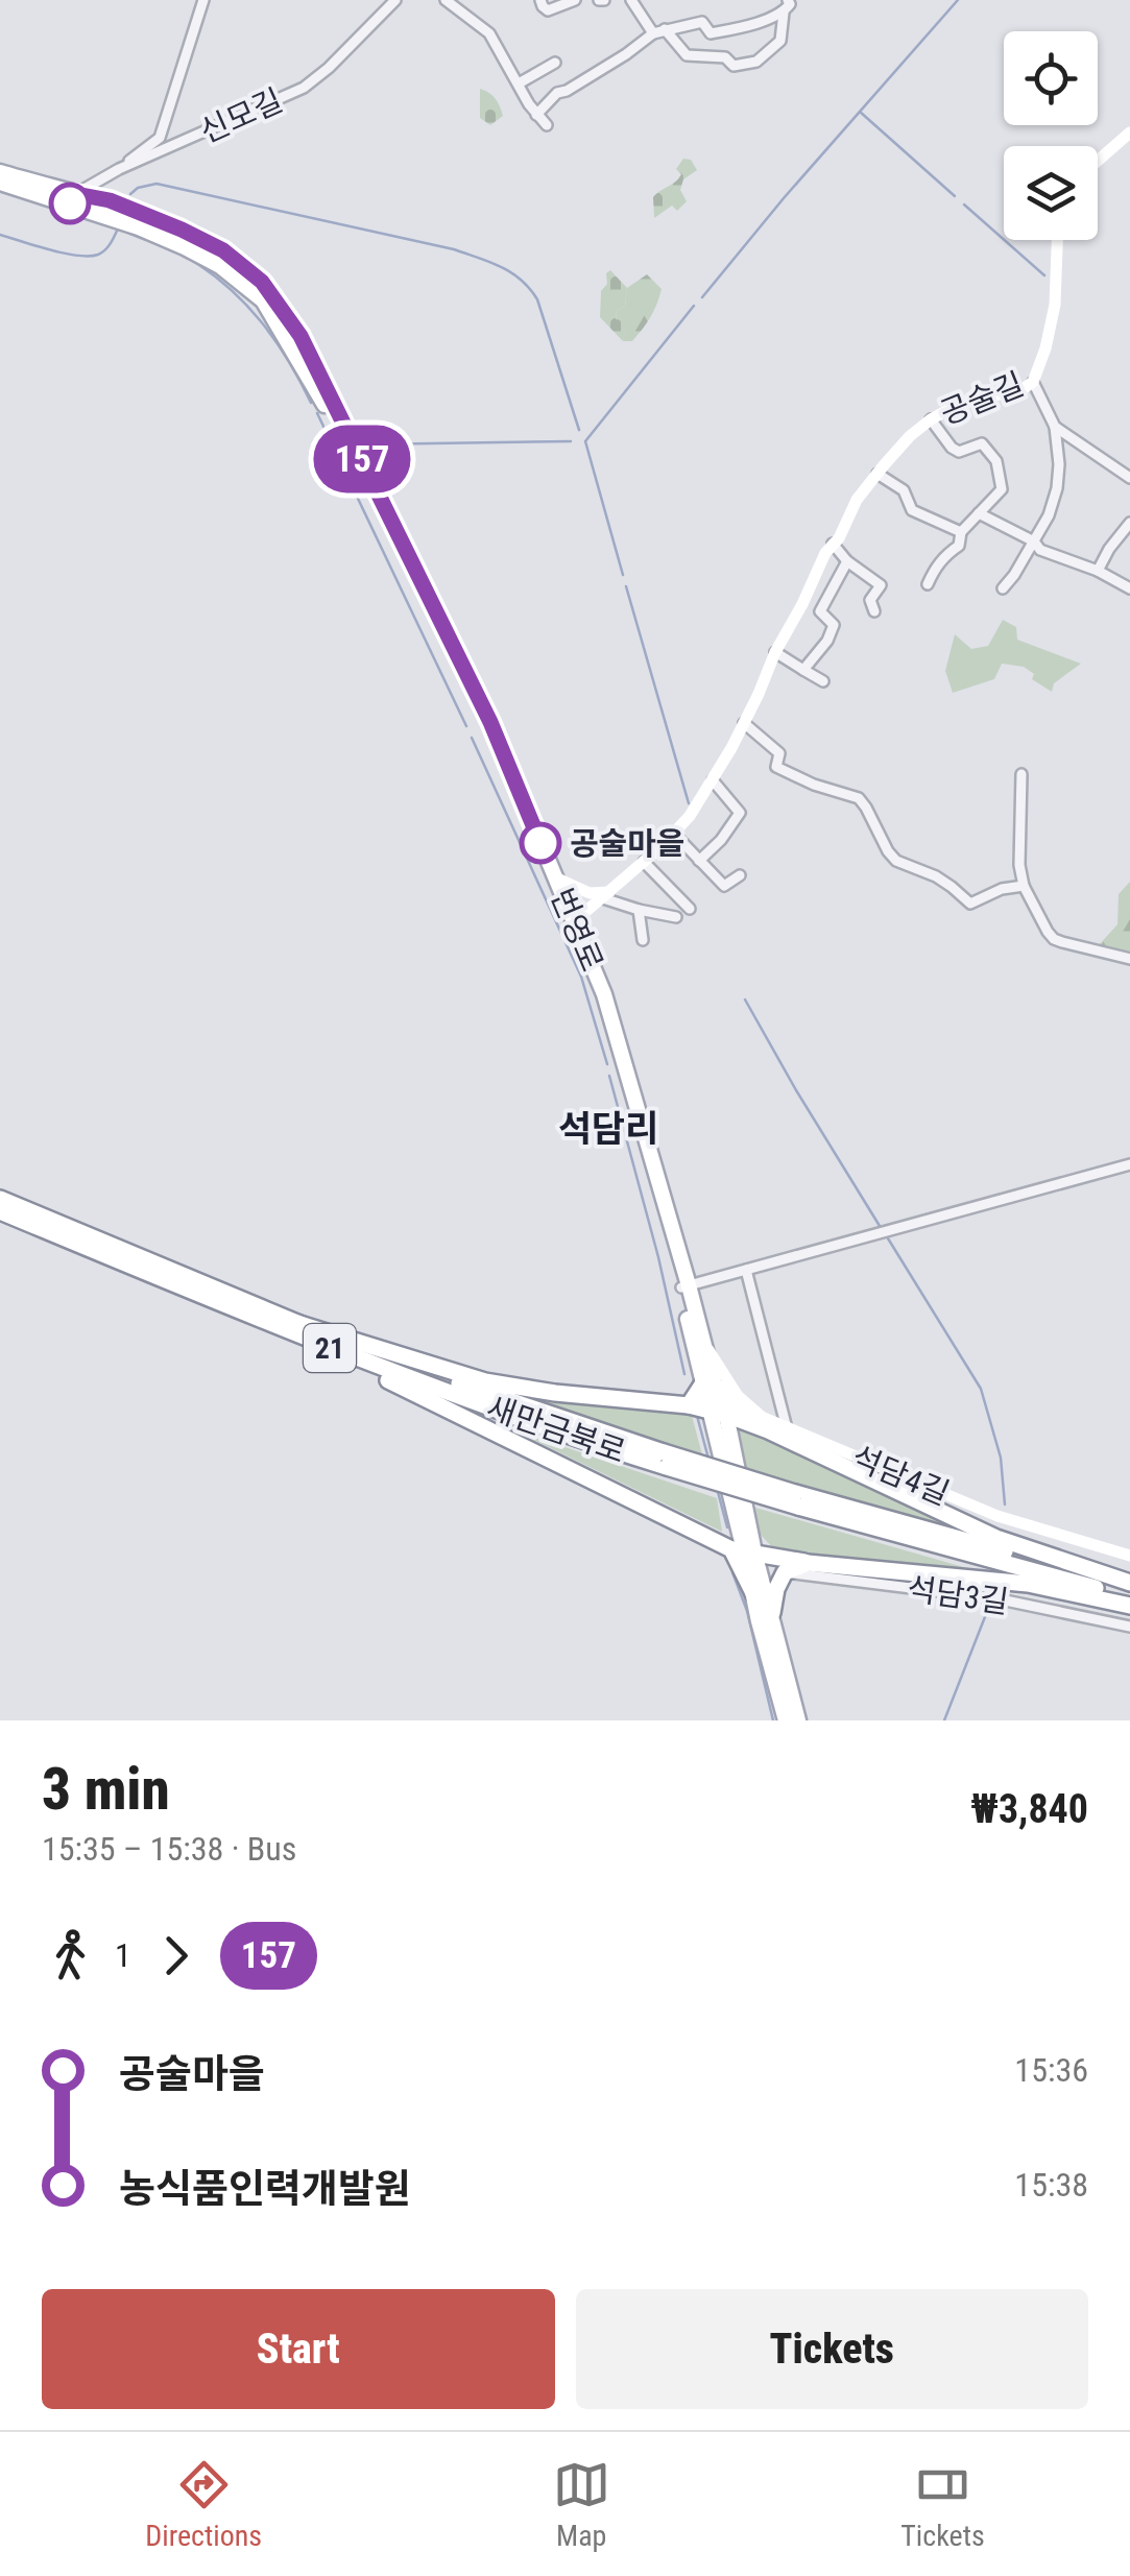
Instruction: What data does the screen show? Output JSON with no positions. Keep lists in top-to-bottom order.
{
  "streets": {
    "highway": ["21", "새만금북로"],
    "main road": ["번영로"],
    "street": [
      "신모길",
      "공술길",
      "석담4길",
      "석담3길"
    ]
  },
  "crossings": [
    ["신모길", "번영로"],
    ["공술길", "번영로"],
    ["번영로", "21"],
    ["번영로", "석담4길"],
    ["21", "새만금북로"]
  ],
  "districts": ["석담리"],
  "places": ["공술마을"],
  "lines": ["bus line 157"],
  "page": {
    "on_map": "157",
    "heading": ["3 min", "15:35 – 15:38 · Bus", "₩3,840"],
    "legs": ["1", "157"],
    "list": [
      {
        "name": "공술마을",
        "value": "15:36"
      },
      {
        "name": "농식품인력개발원",
        "value": "15:38"
      }
    ],
    "buttons": ["Start", "Tickets"],
    "tabs": ["Directions", "Map", "Tickets"]
  }
}
